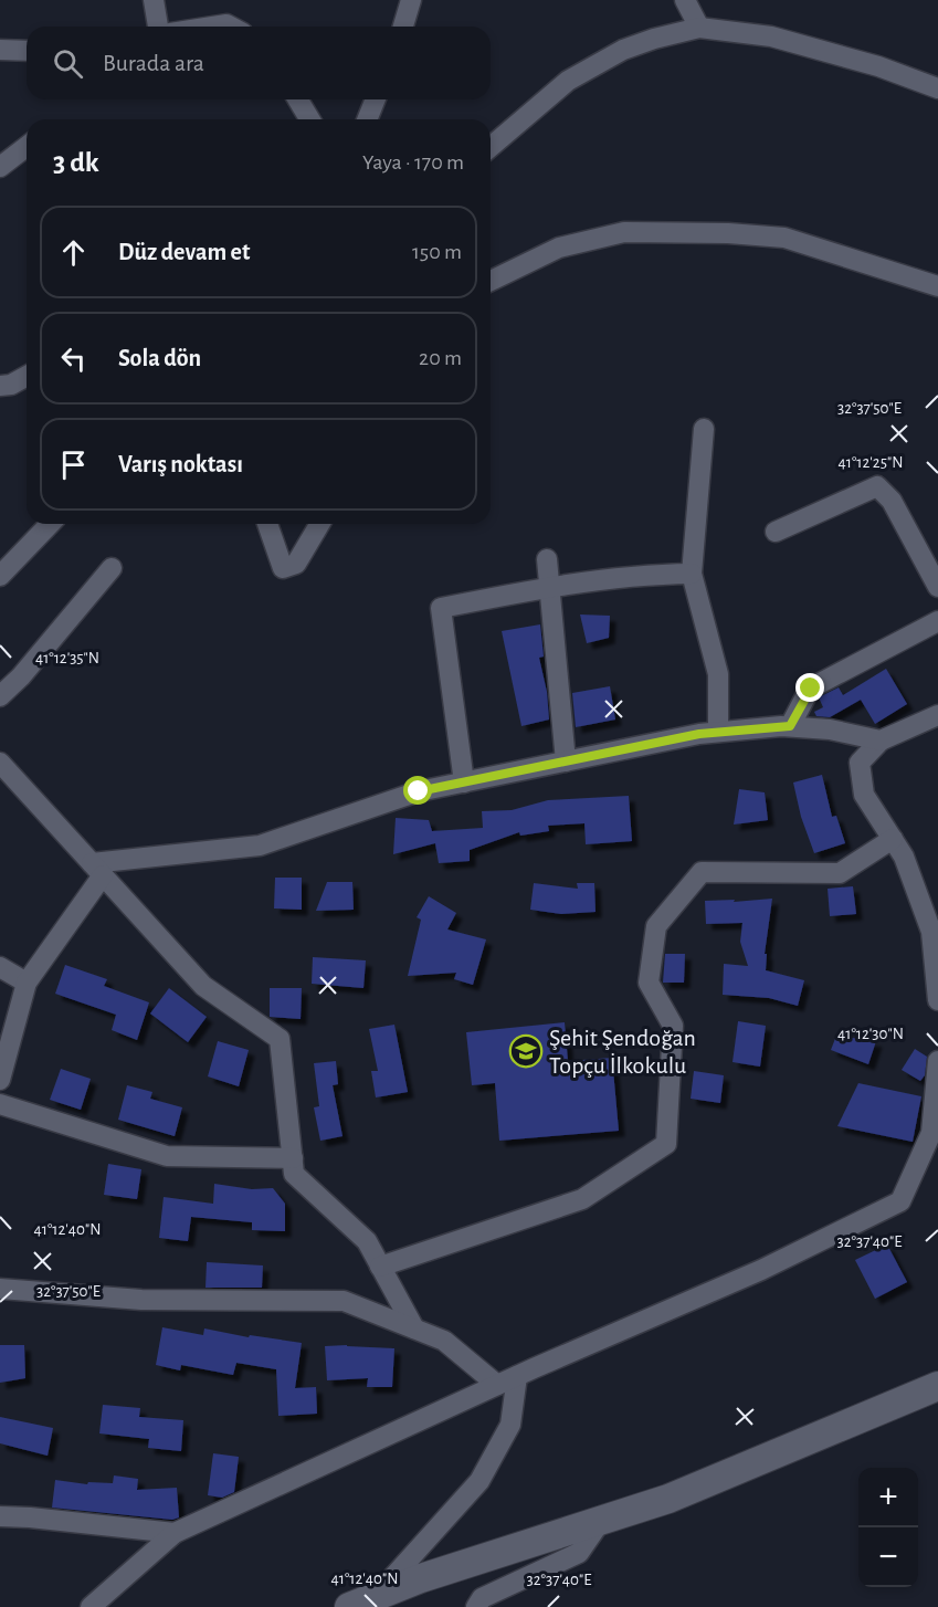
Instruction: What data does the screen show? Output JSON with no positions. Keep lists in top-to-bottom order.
{
  "places": {
    "school or university": ["Şehit Şendoğan Topçu İlkokulu"]
  },
  "page": {
    "search": "Burada ara",
    "heading": ["3 dk", "Yaya · 170 m"],
    "list": [
      ["Düz devam et", "150 m"],
      ["Sola dön", "20 m"],
      "Varış noktası"
    ],
    "map_buttons": ["+", "−"]
  },
  "coordinates": [
    "32°37'50\"E",
    "41°12'25\"N",
    "41°12'35\"N",
    "41°12'30\"N",
    "41°12'40\"N",
    "32°37'40\"E"
  ]
}
